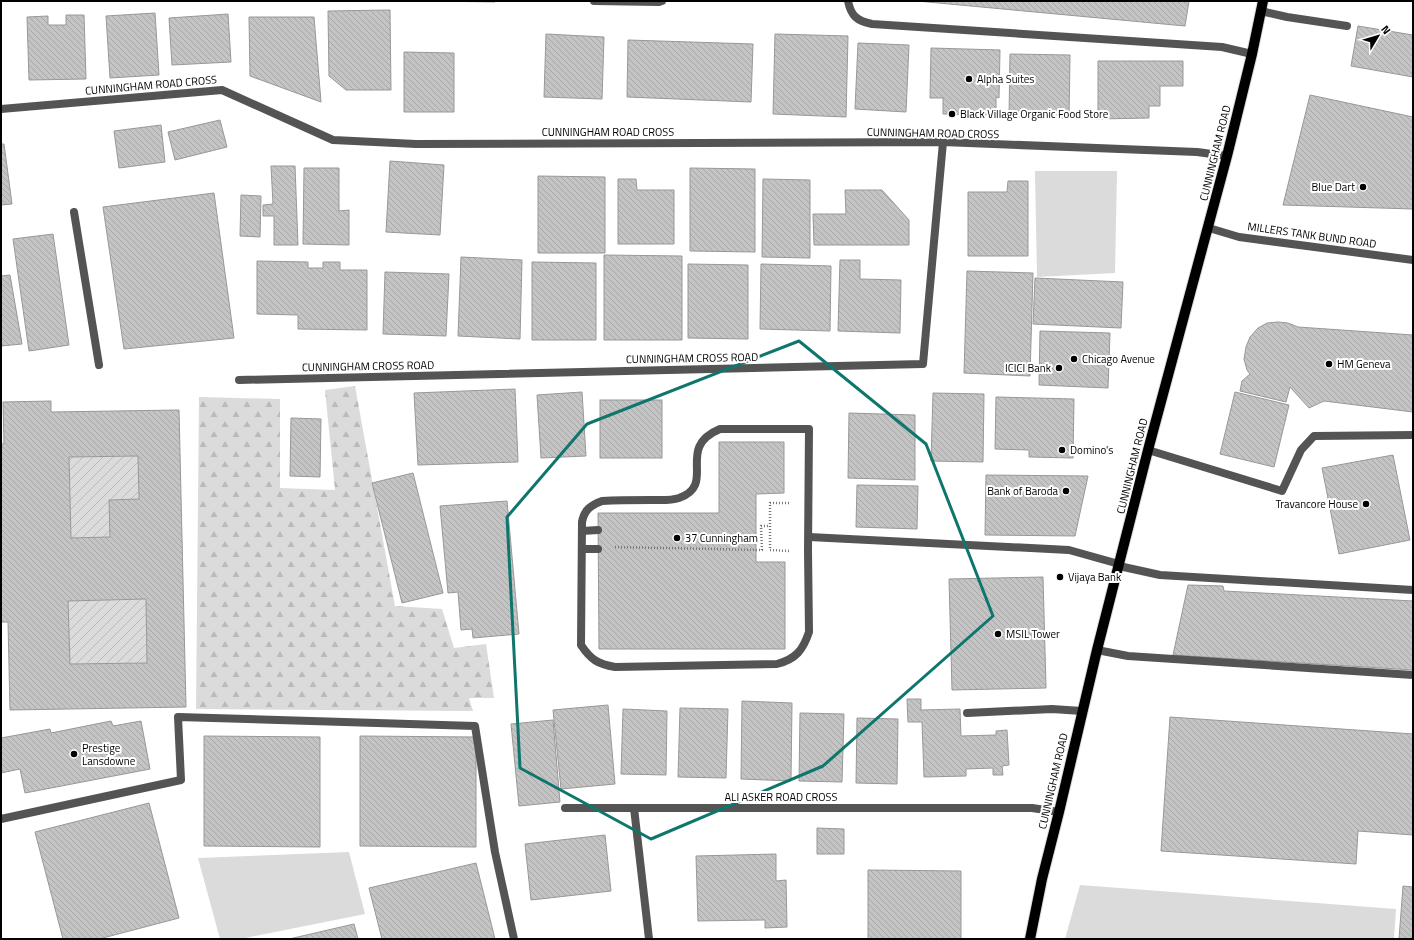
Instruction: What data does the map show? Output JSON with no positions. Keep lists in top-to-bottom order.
{
  "streets": {
    "main road": ["CUNNINGHAM ROAD"],
    "street": [
      "CUNNINGHAM ROAD CROSS",
      "MILLERS TANK BUND ROAD",
      "CUNNINGHAM CROSS ROAD",
      "ALI ASKER ROAD CROSS"
    ]
  },
  "crossings": [
    ["CUNNINGHAM ROAD CROSS", "CUNNINGHAM ROAD"],
    ["CUNNINGHAM ROAD CROSS", "CUNNINGHAM CROSS ROAD"],
    ["CUNNINGHAM ROAD", "MILLERS TANK BUND ROAD"],
    ["CUNNINGHAM ROAD", "ALI ASKER ROAD CROSS"]
  ],
  "places": [
    "Alpha Suites",
    "Black Village Organic Food Store",
    "Blue Dart",
    "Chicago Avenue",
    "HM Geneva",
    "ICICI Bank",
    "Domino's",
    "Bank of Baroda",
    "Travancore House",
    "37 Cunningham",
    "Vijaya Bank",
    "MSIL Tower",
    "Prestige Lansdowne"
  ],
  "north": "top right"
}
